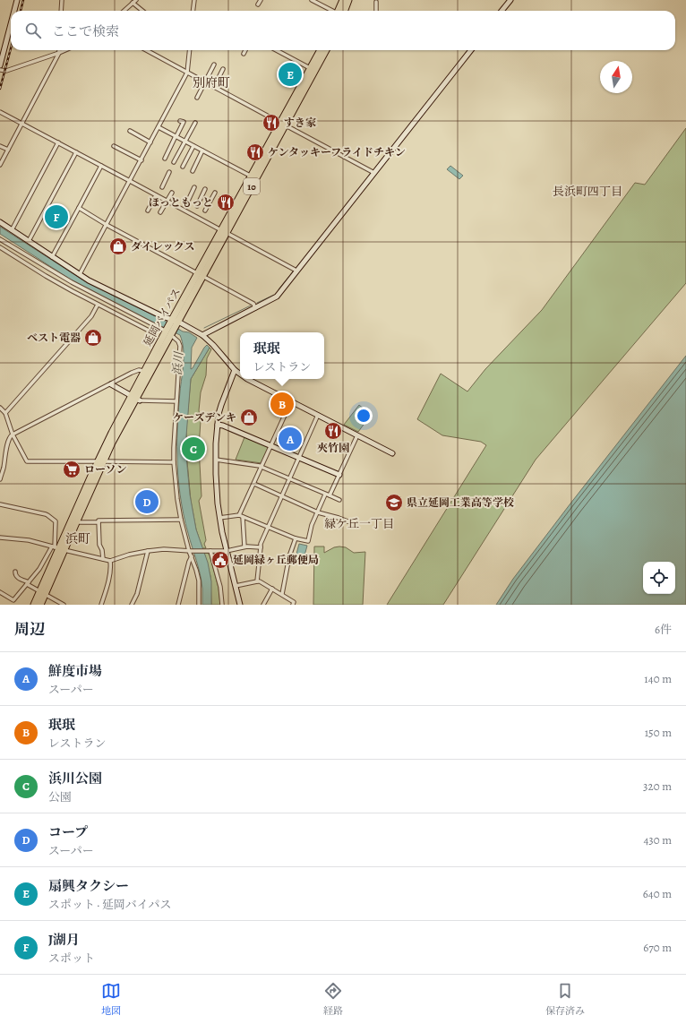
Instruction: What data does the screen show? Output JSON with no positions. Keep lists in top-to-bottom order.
{
  "streets": {
    "highway": ["10", "延岡バイパス"]
  },
  "districts": [
    "別府町",
    "長浜町四丁目",
    "緑ケ丘一丁目",
    "浜町"
  ],
  "water": ["浜川"],
  "places": {
    "restaurant": [
      "すき家",
      "ケンタッキーフライドチキン",
      "ほっともっと",
      "夾竹園"
    ],
    "shop": ["ダイレックス", "ベスト電器", "ケーズデンキ"],
    "supermarket": ["ローソン"],
    "school or university": ["県立延岡工業高等学校"],
    "public building": ["延岡緑ヶ丘郵便局"]
  },
  "north": "top",
  "page": {
    "search": "ここで検索",
    "pins": [
      "E",
      "F",
      "B",
      "A",
      "C",
      "D"
    ],
    "popup": ["珉珉", "レストラン"],
    "heading": ["周辺", "6件"],
    "list": [
      {
        "mark": "A",
        "name": "鮮度市場",
        "note": "スーパー",
        "value": "140 m"
      },
      {
        "mark": "B",
        "name": "珉珉",
        "note": "レストラン",
        "value": "150 m"
      },
      {
        "mark": "C",
        "name": "浜川公園",
        "note": "公園",
        "value": "320 m"
      },
      {
        "mark": "D",
        "name": "コープ",
        "note": "スーパー",
        "value": "430 m"
      },
      {
        "mark": "E",
        "name": "扇興タクシー",
        "note": "スポット · 延岡バイパス",
        "value": "640 m"
      },
      {
        "mark": "F",
        "name": "J湖月",
        "note": "スポット",
        "value": "670 m"
      }
    ],
    "nav": ["地図", "経路", "保存済み"]
  }
}
